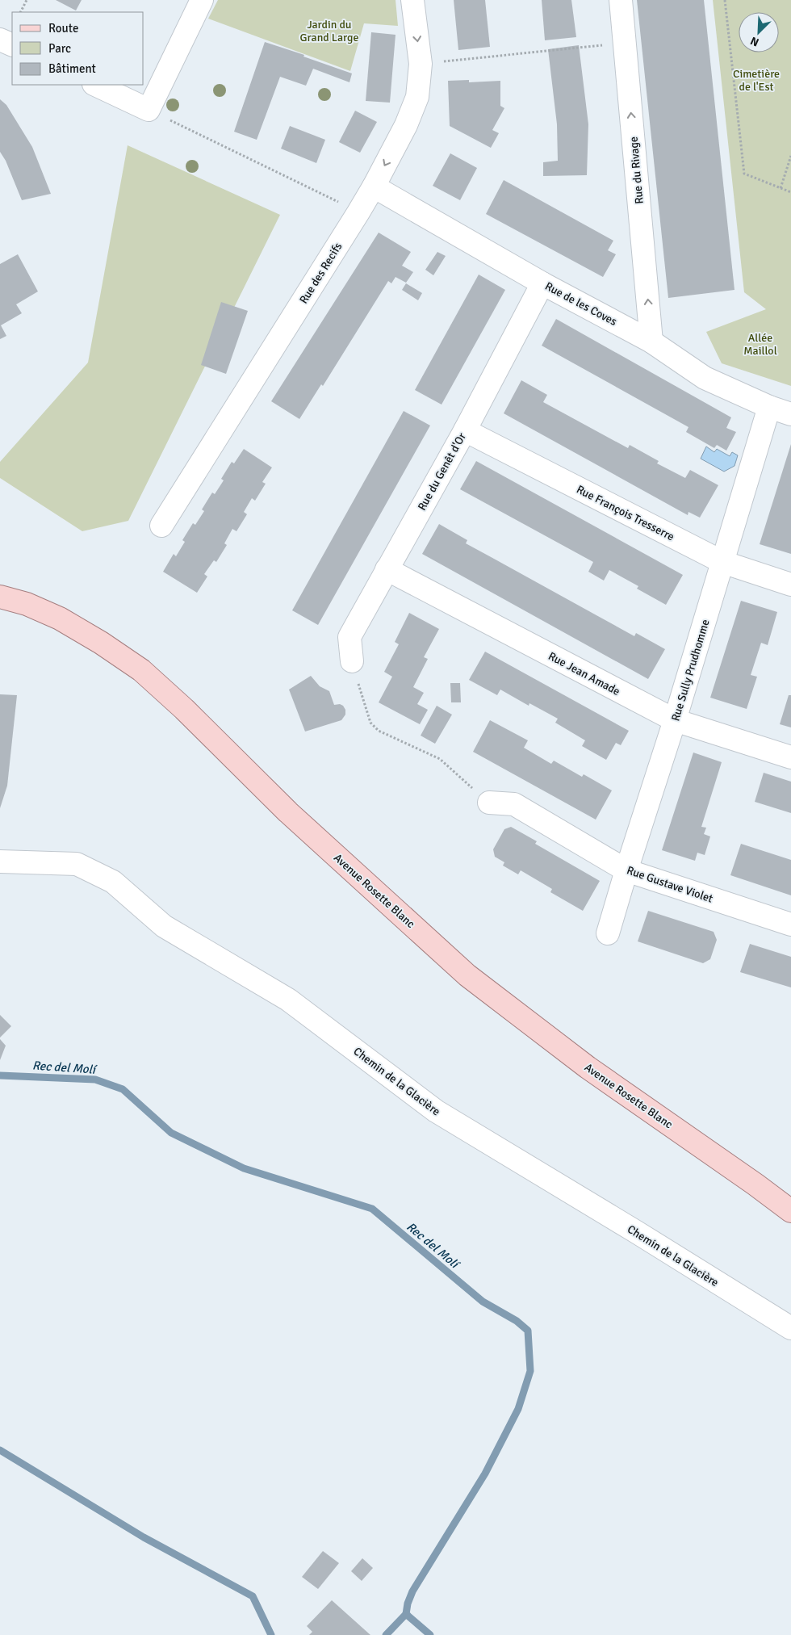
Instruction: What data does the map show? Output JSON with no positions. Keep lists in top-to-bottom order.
{
  "streets": {
    "main road": ["Avenue Rosette Blanc"],
    "street": [
      "Rue du Rivage",
      "Rue des Recifs",
      "Rue de les Coves",
      "Rue du Genêt d'Or",
      "Rue François Tresserre",
      "Rue Sully Prudhomme",
      "Rue Jean Amade",
      "Rue Gustave Violet",
      "Chemin de la Glacière"
    ]
  },
  "crossings": [
    ["Rue du Rivage", "Rue de les Coves"],
    ["Rue des Recifs", "Rue de les Coves"],
    ["Rue de les Coves", "Rue du Genêt d'Or"],
    ["Rue de les Coves", "Rue Sully Prudhomme"],
    ["Rue du Genêt d'Or", "Rue François Tresserre"],
    ["Rue du Genêt d'Or", "Rue Jean Amade"],
    ["Rue François Tresserre", "Rue Sully Prudhomme"],
    ["Rue Sully Prudhomme", "Rue Jean Amade"],
    ["Rue Sully Prudhomme", "Rue Gustave Violet"]
  ],
  "one_way": ["Rue du Rivage"],
  "water": ["Rec del Molí"],
  "parks": ["Jardin du Grand Large", "Cimetière de l'Est", "Allée Maillol"],
  "legend": ["Route", "Parc", "Bâtiment"],
  "north": "bottom left"
}
